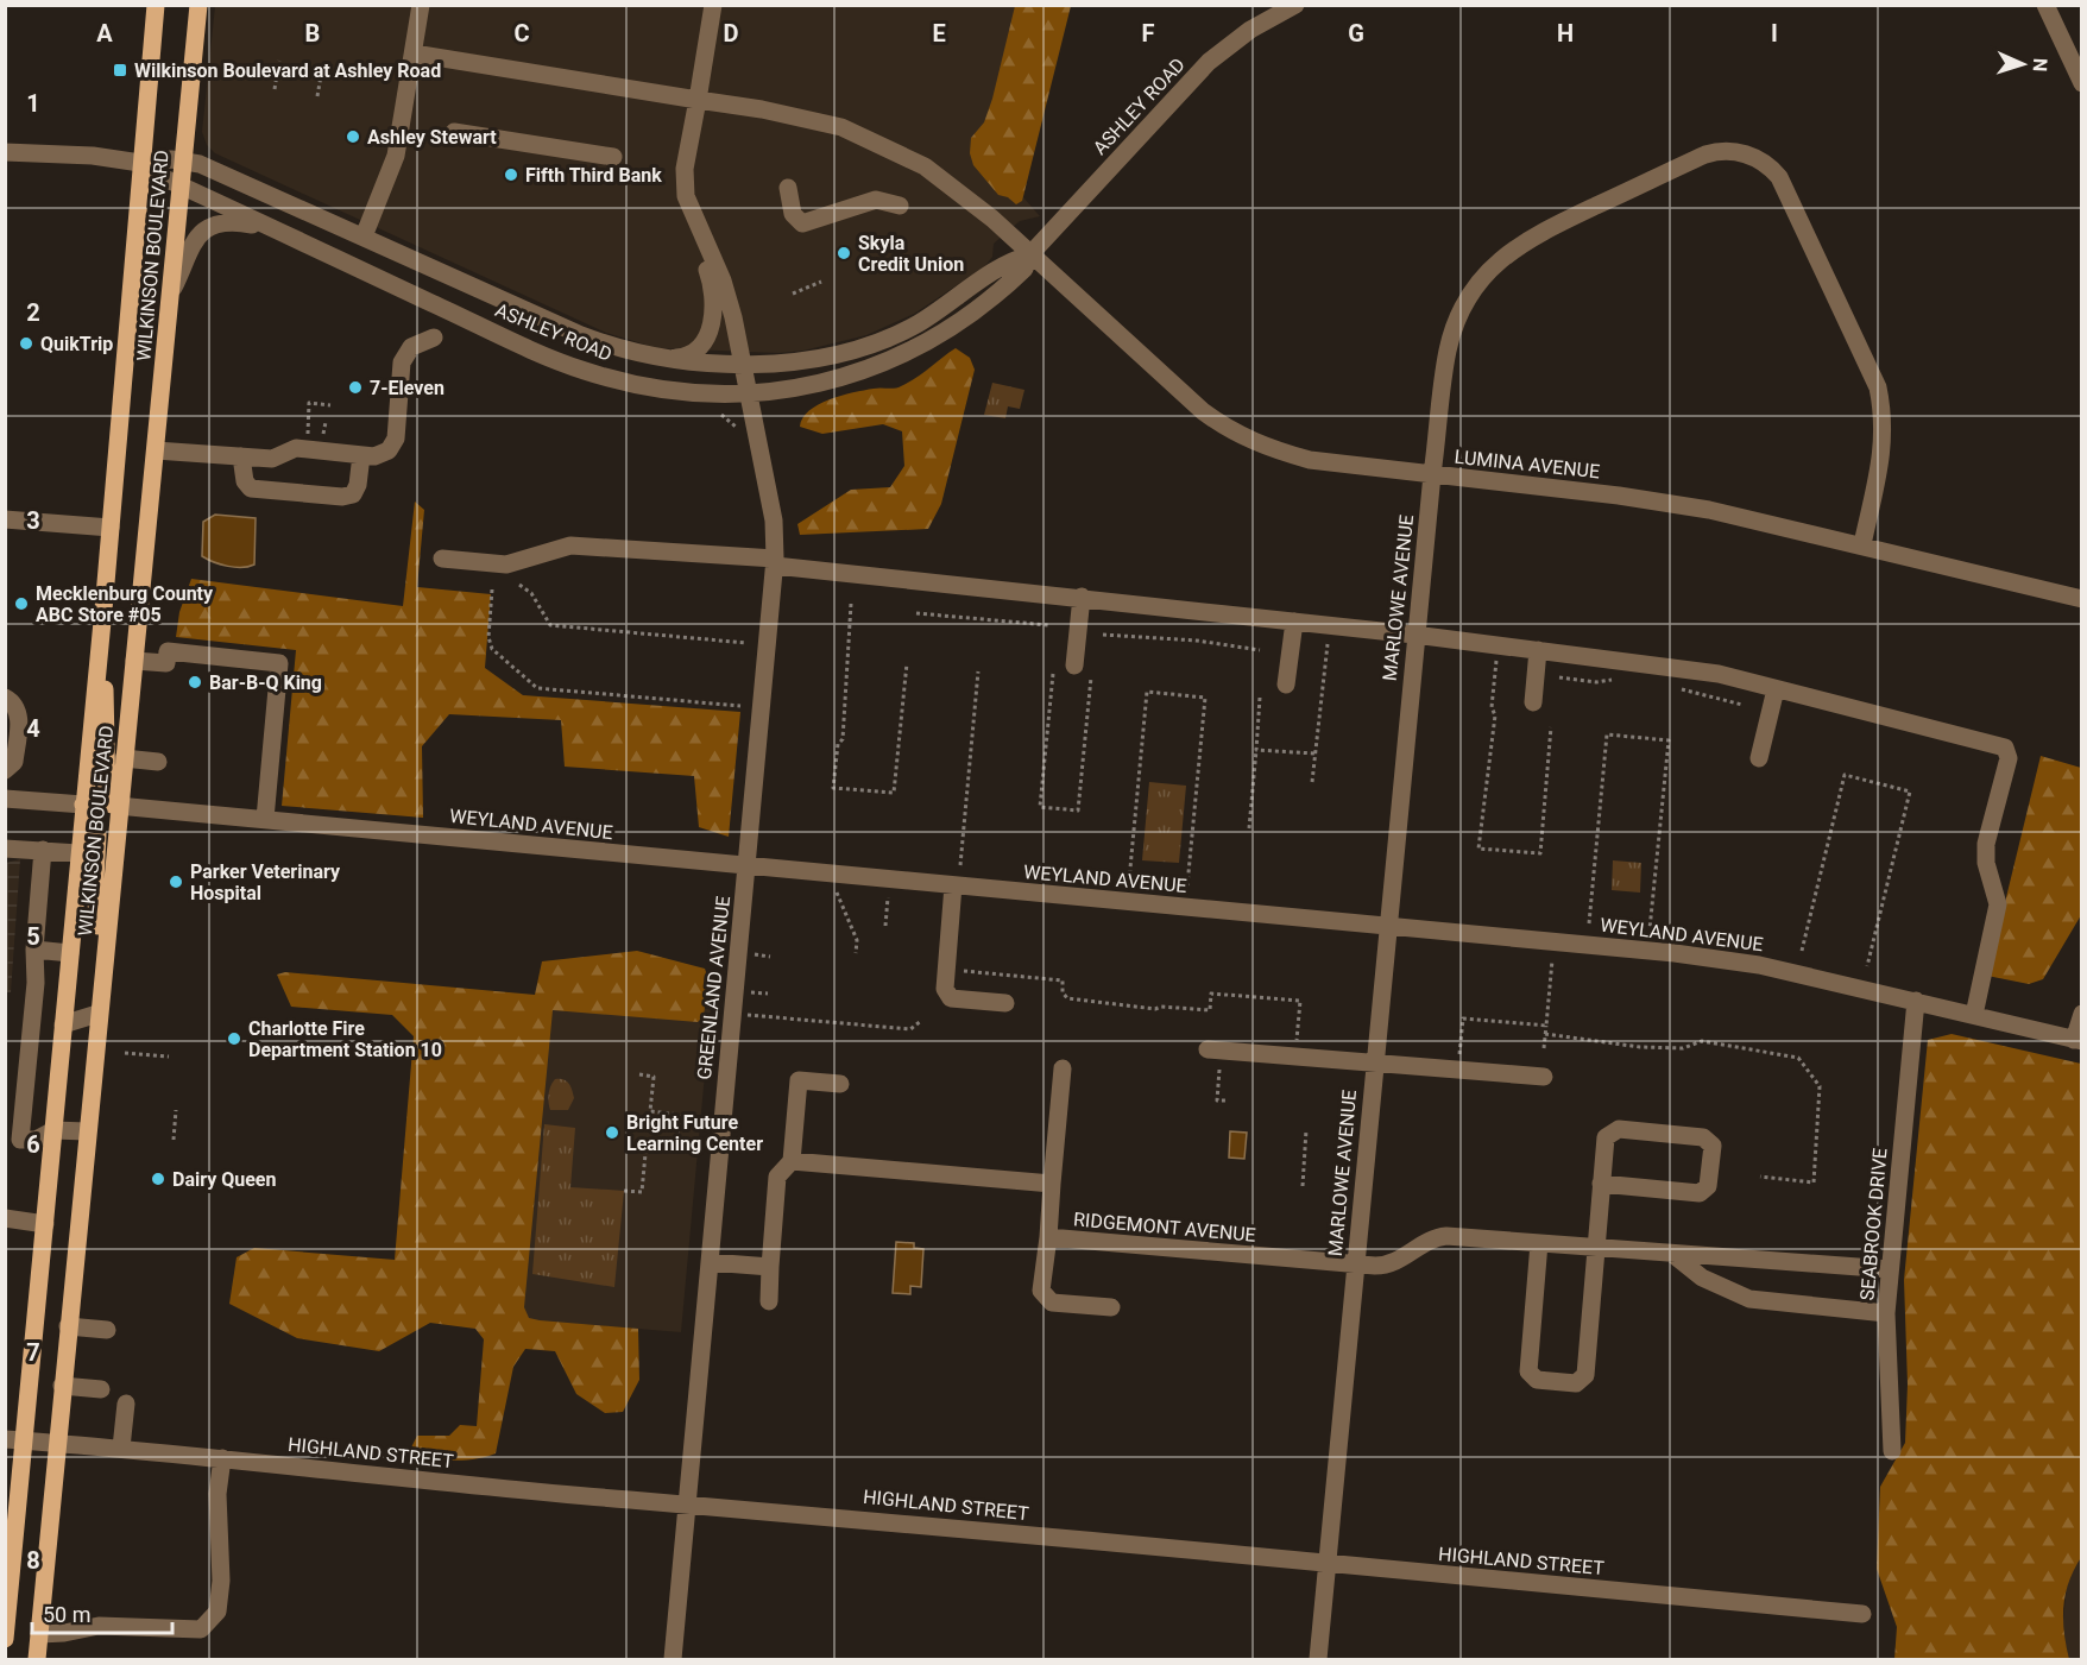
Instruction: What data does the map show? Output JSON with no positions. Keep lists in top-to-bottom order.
{
  "streets": {
    "main road": ["WILKINSON BOULEVARD"],
    "street": [
      "ASHLEY ROAD",
      "LUMINA AVENUE",
      "MARLOWE AVENUE",
      "WEYLAND AVENUE",
      "GREENLAND AVENUE",
      "SEABROOK DRIVE",
      "RIDGEMONT AVENUE",
      "HIGHLAND STREET"
    ]
  },
  "crossings": [
    ["ASHLEY ROAD", "WILKINSON BOULEVARD"],
    ["ASHLEY ROAD", "LUMINA AVENUE"],
    ["ASHLEY ROAD", "GREENLAND AVENUE"],
    ["WILKINSON BOULEVARD", "WEYLAND AVENUE"],
    ["WILKINSON BOULEVARD", "HIGHLAND STREET"],
    ["LUMINA AVENUE", "MARLOWE AVENUE"],
    ["LUMINA AVENUE", "GREENLAND AVENUE"],
    ["MARLOWE AVENUE", "WEYLAND AVENUE"],
    ["MARLOWE AVENUE", "RIDGEMONT AVENUE"],
    ["MARLOWE AVENUE", "HIGHLAND STREET"],
    ["WEYLAND AVENUE", "GREENLAND AVENUE"],
    ["WEYLAND AVENUE", "SEABROOK DRIVE"],
    ["GREENLAND AVENUE", "HIGHLAND STREET"],
    ["SEABROOK DRIVE", "RIDGEMONT AVENUE"]
  ],
  "places": {
    "transit": ["Wilkinson Boulevard at Ashley Road"],
    "other": [
      "Ashley Stewart",
      "Fifth Third Bank",
      "Skyla Credit Union",
      "QuikTrip",
      "7-Eleven",
      "Mecklenburg County ABC Store #05",
      "Bar-B-Q King",
      "Parker Veterinary Hospital",
      "Charlotte Fire Department Station 10",
      "Bright Future Learning Center",
      "Dairy Queen"
    ]
  },
  "scale_bar": "50 m",
  "north": "right",
  "grid": {
    "columns": [
      "A",
      "B",
      "C",
      "D",
      "E",
      "F",
      "G",
      "H",
      "I"
    ],
    "rows": [
      "1",
      "2",
      "3",
      "4",
      "5",
      "6",
      "7",
      "8"
    ]
  }
}
